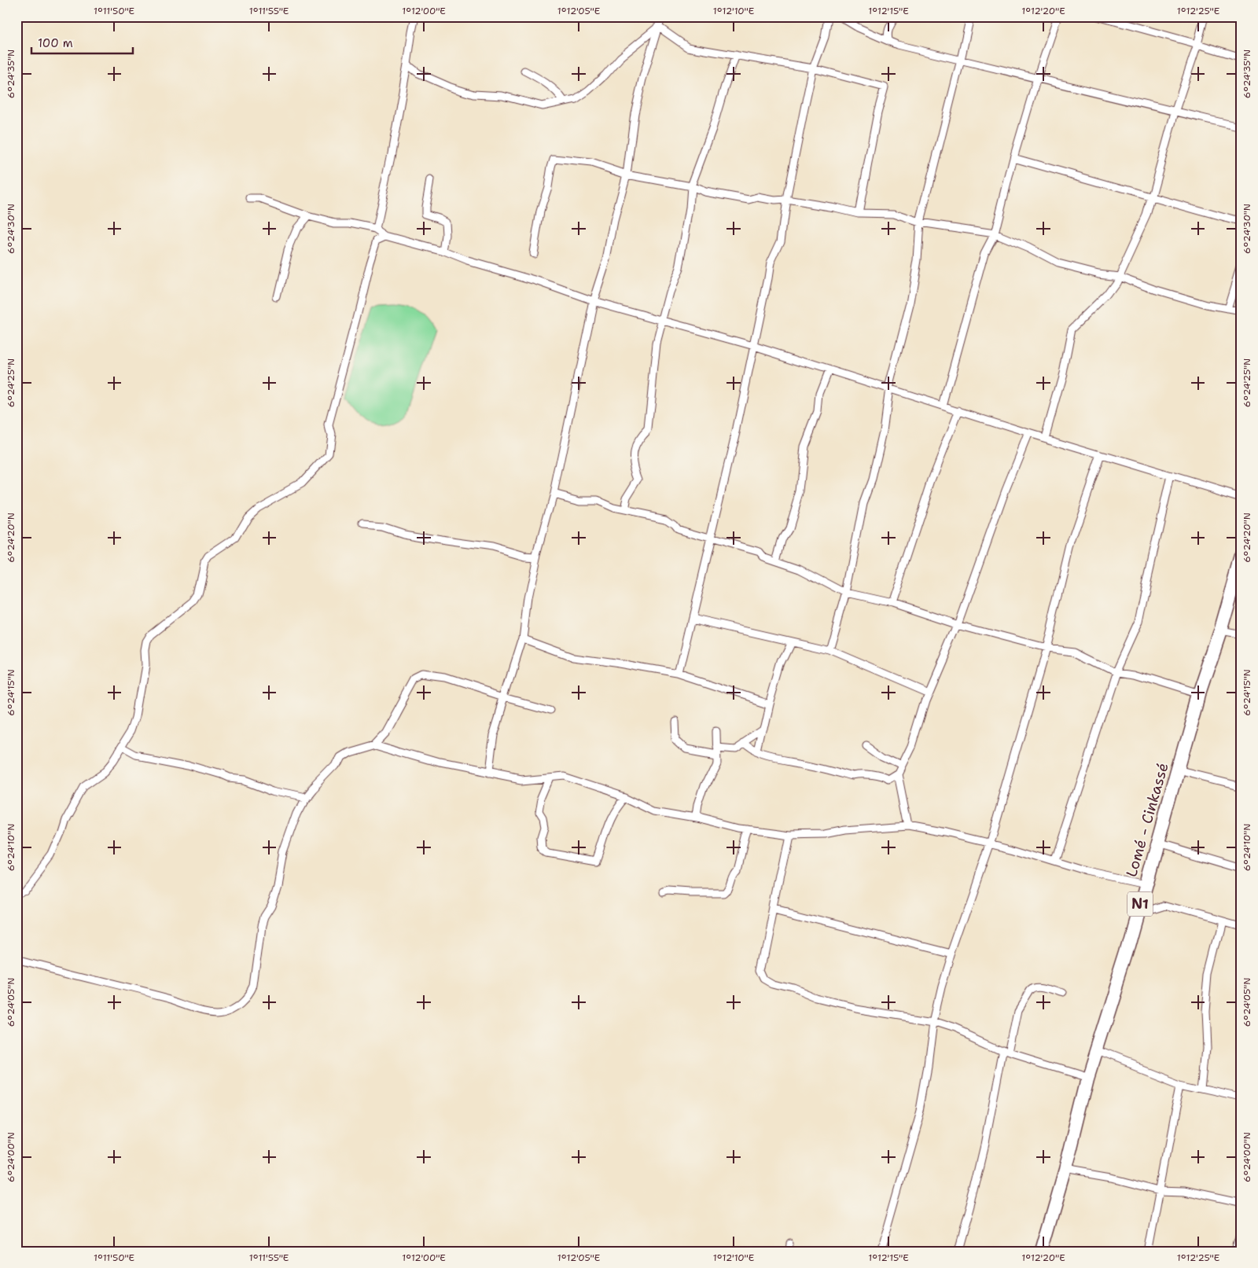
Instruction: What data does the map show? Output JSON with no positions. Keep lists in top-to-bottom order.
{
  "streets": {
    "highway": ["Lomé - Cinkassé", "N1"]
  },
  "scale_bar": "100 m",
  "coordinates": [
    "1°11'50\"E",
    "1°11'55\"E",
    "1°12'00\"E",
    "1°12'05\"E",
    "1°12'10\"E",
    "1°12'15\"E",
    "1°12'20\"E",
    "1°12'25\"E",
    "6°24'35\"N",
    "6°24'30\"N",
    "6°24'25\"N",
    "6°24'20\"N",
    "6°24'15\"N",
    "6°24'10\"N",
    "6°24'05\"N",
    "6°24'00\"N"
  ]
}
